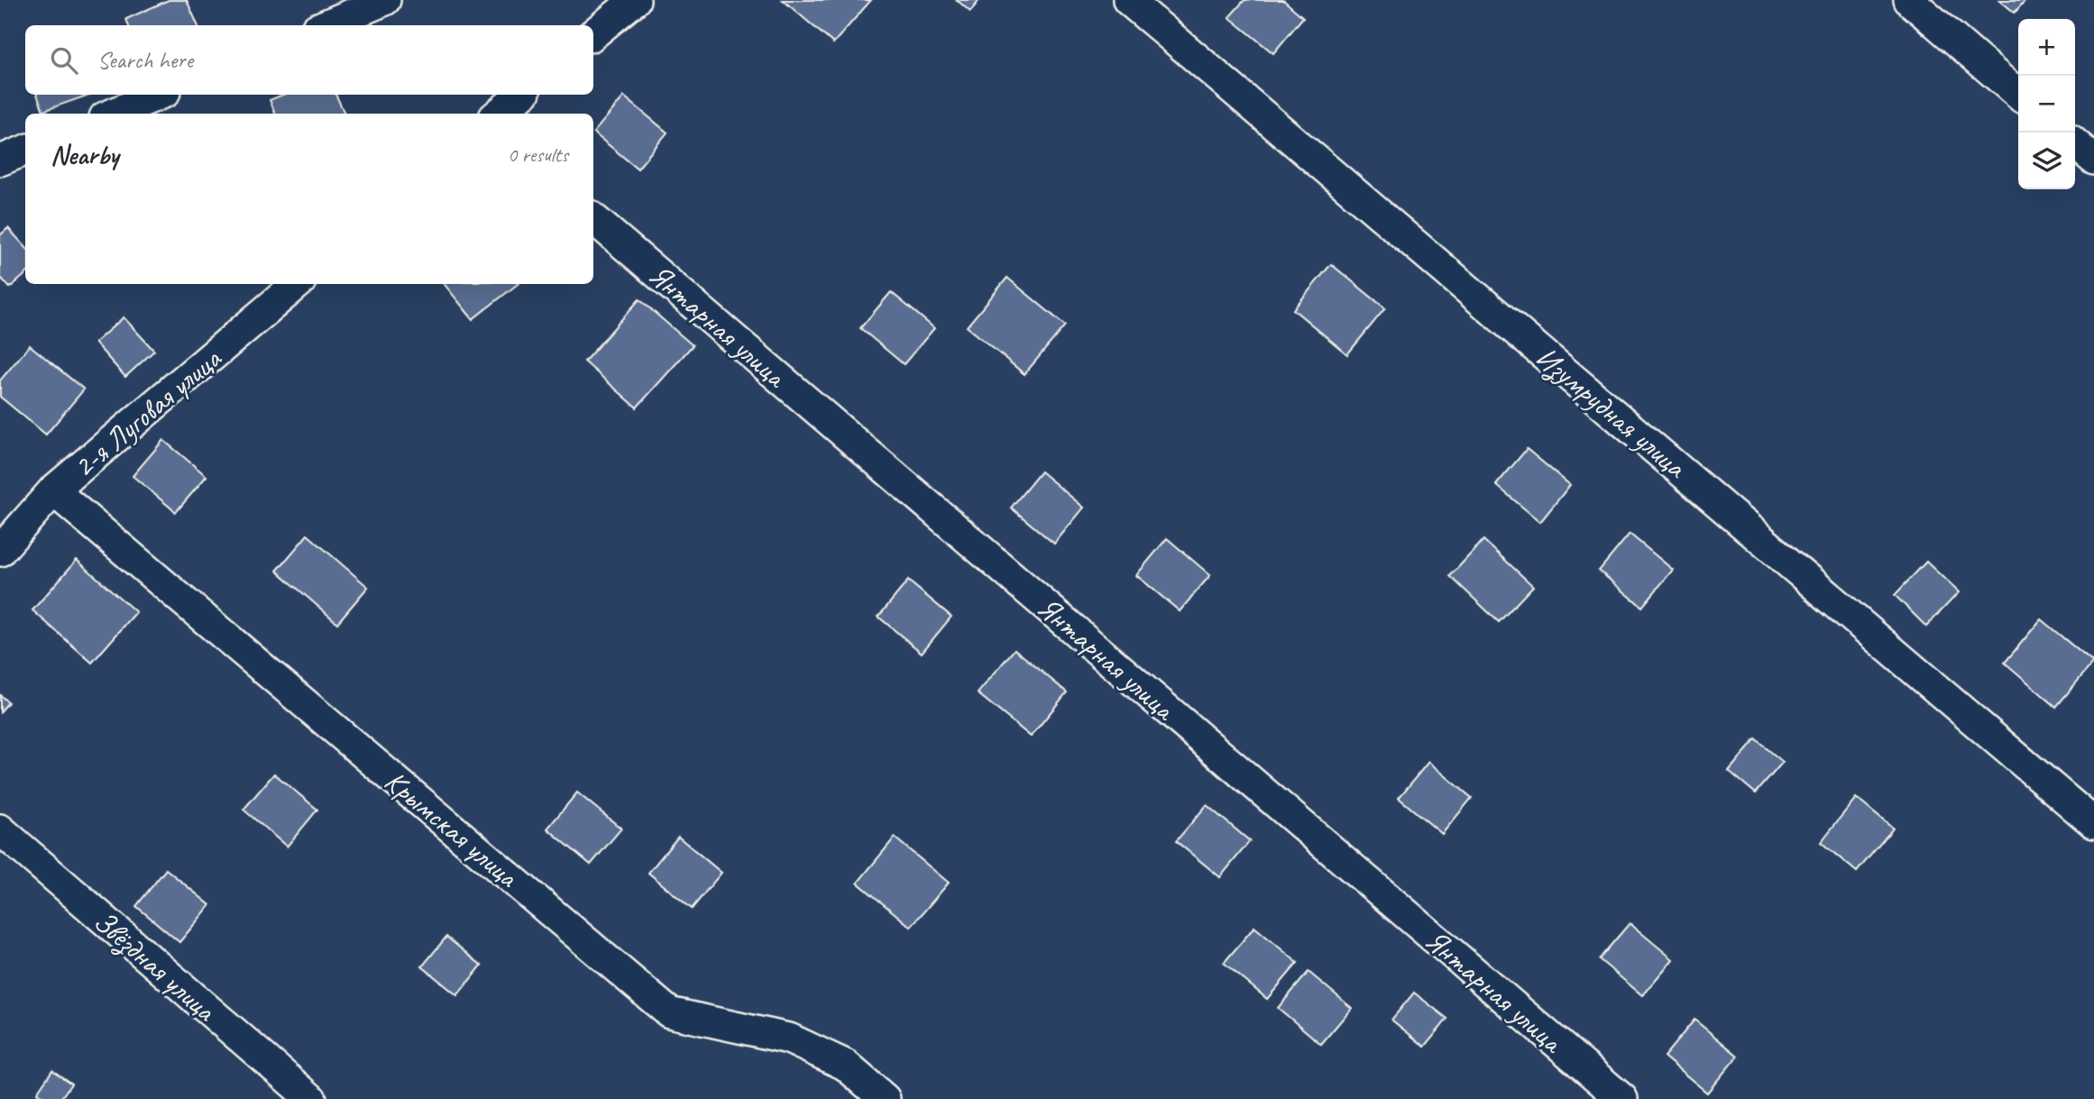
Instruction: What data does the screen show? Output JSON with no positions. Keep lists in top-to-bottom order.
{
  "streets": {
    "street": [
      "Янтарная улица",
      "Изумрудная улица",
      "2-я Луговая улица",
      "Крымская улица",
      "Звёздная улица"
    ]
  },
  "crossings": [
    ["2-я Луговая улица", "Крымская улица"]
  ],
  "page": {
    "map_buttons": ["+", "−"],
    "search": "Search here",
    "heading": ["Nearby", "0 results"]
  }
}
